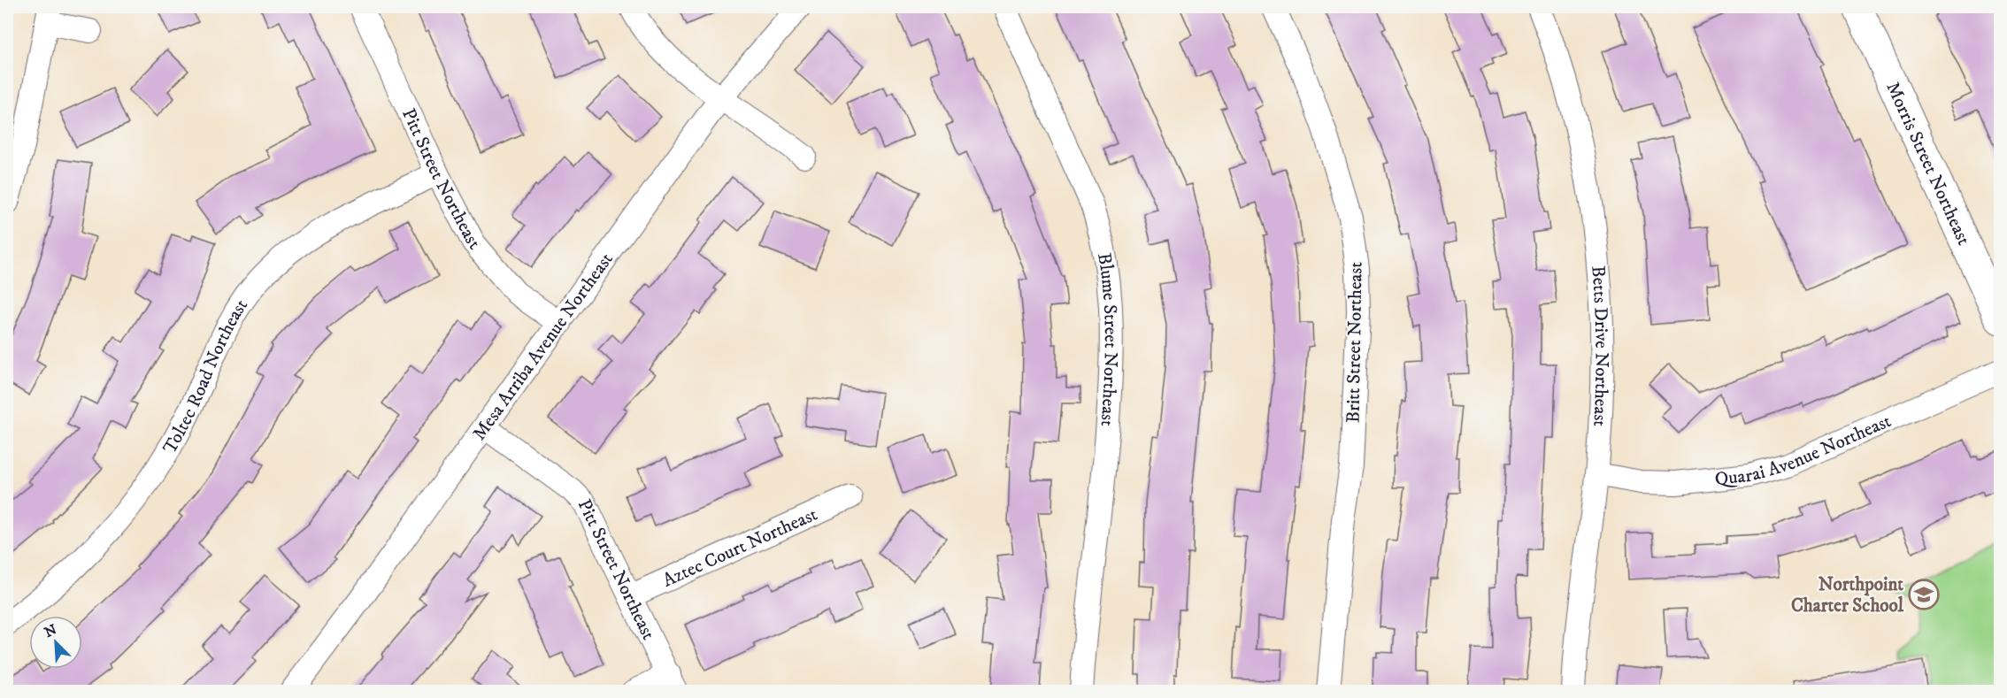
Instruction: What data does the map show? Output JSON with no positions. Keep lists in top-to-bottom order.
{
  "streets": {
    "street": [
      "Morris Street Northeast",
      "Pitt Street Northeast",
      "Blume Street Northeast",
      "Britt Street Northeast",
      "Betts Drive Northeast",
      "Mesa Arriba Avenue Northeast",
      "Toltec Road Northeast",
      "Quarai Avenue Northeast",
      "Aztec Court Northeast"
    ]
  },
  "crossings": [
    ["Pitt Street Northeast", "Mesa Arriba Avenue Northeast"],
    ["Pitt Street Northeast", "Toltec Road Northeast"],
    ["Pitt Street Northeast", "Aztec Court Northeast"],
    ["Betts Drive Northeast", "Quarai Avenue Northeast"]
  ],
  "places": {
    "school or university": ["Northpoint Charter School"]
  },
  "north": "top left"
}
